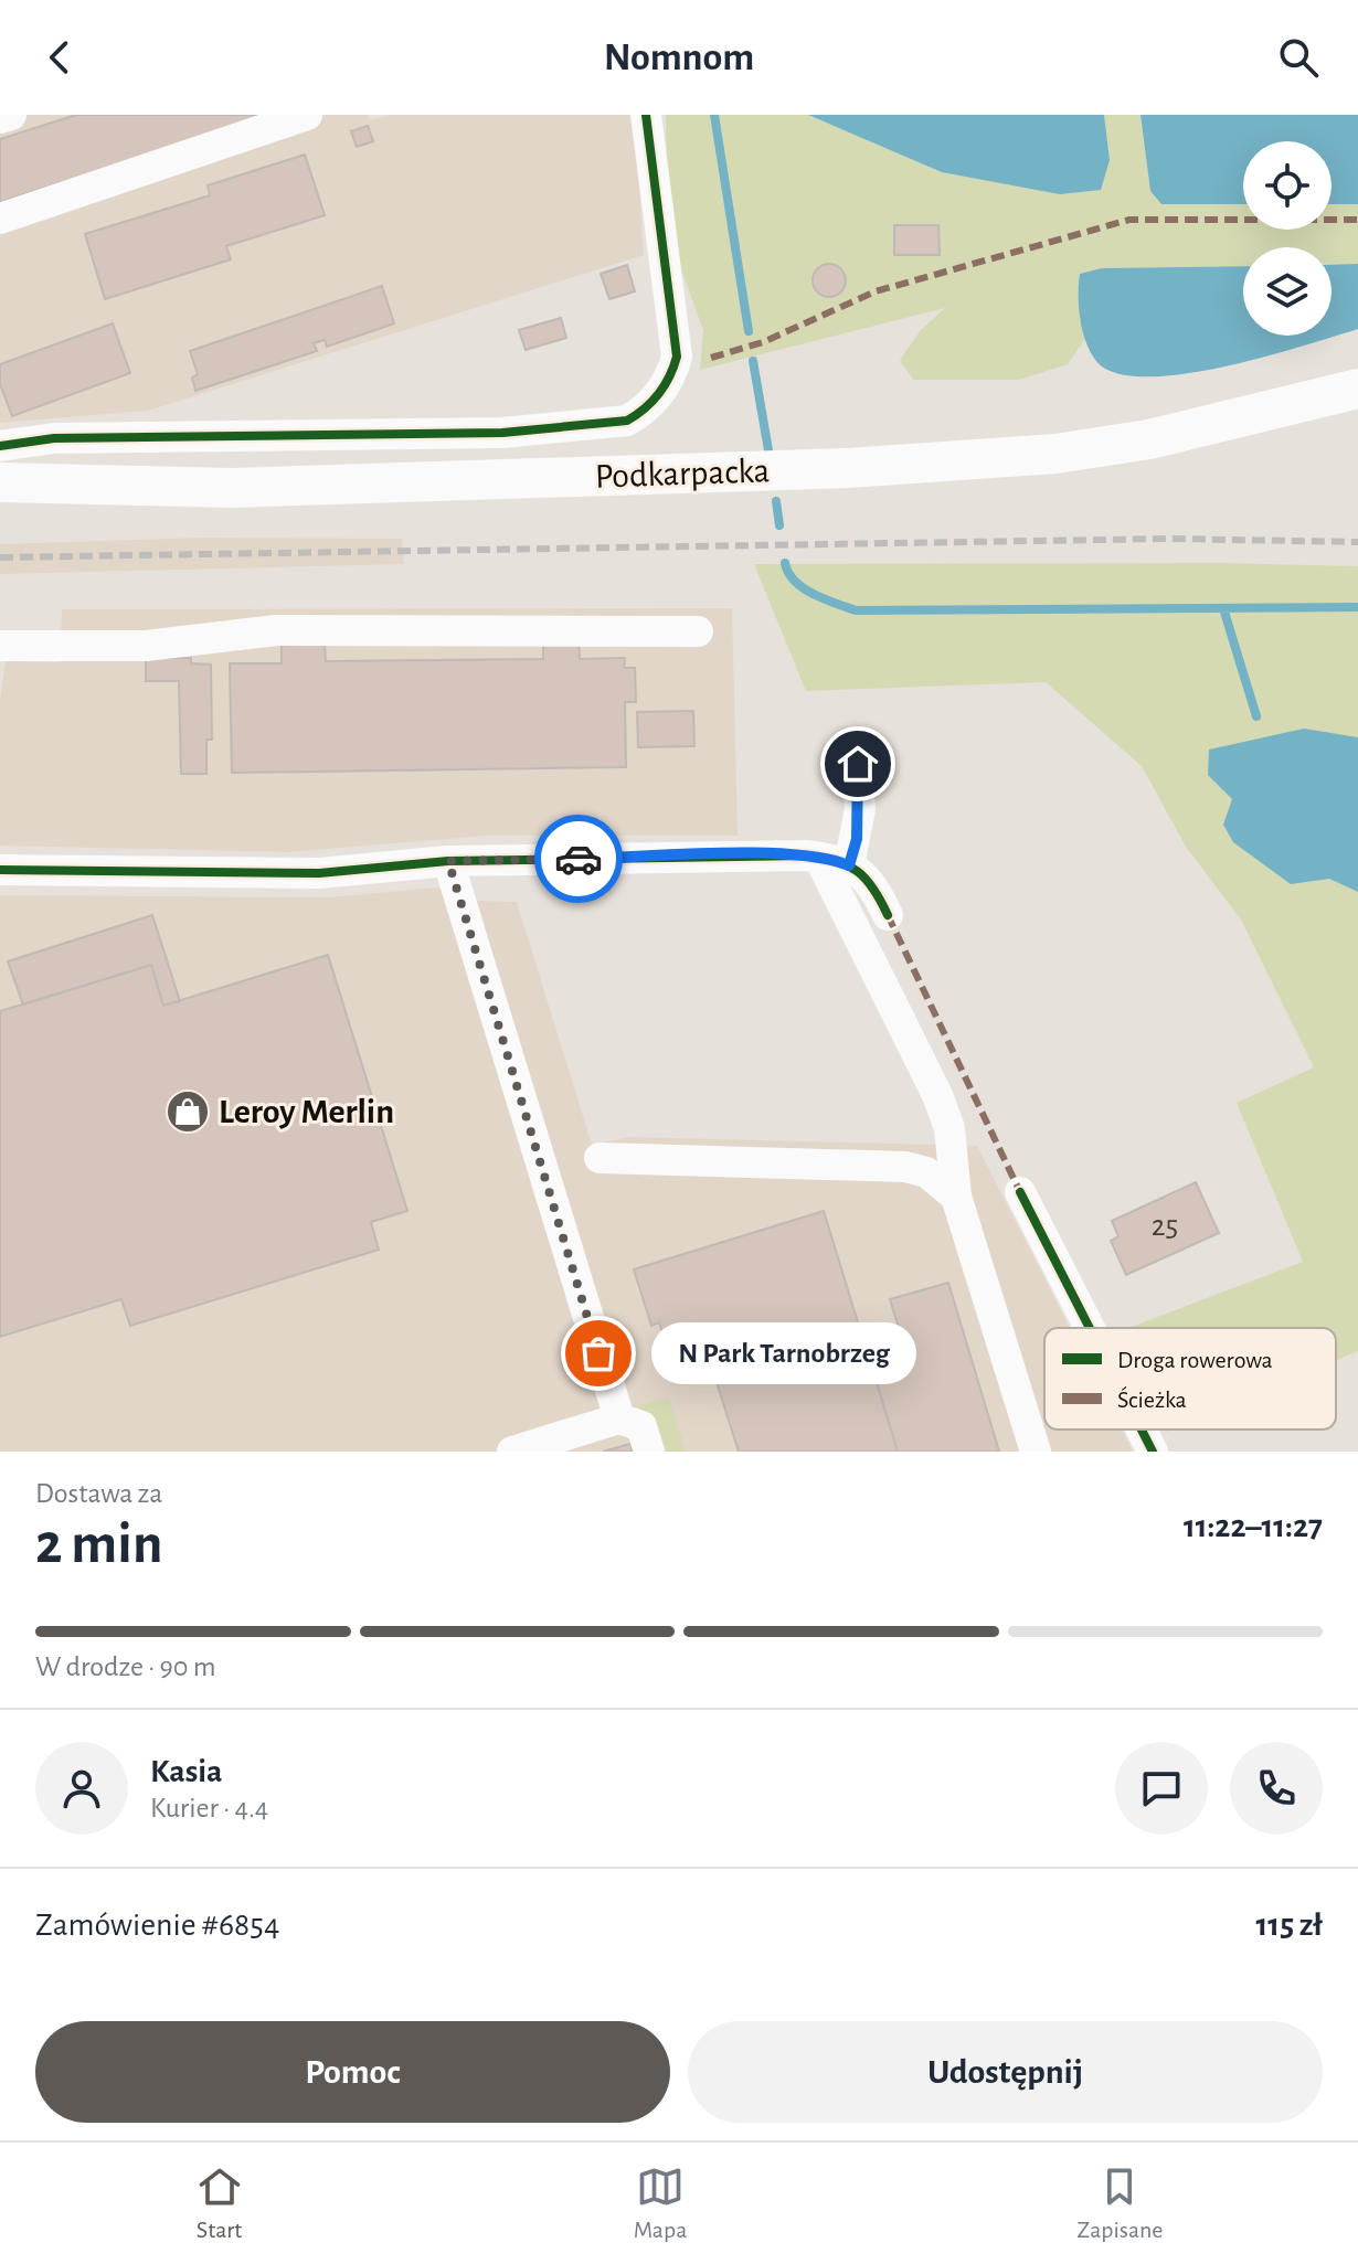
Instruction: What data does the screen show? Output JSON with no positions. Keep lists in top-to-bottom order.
{
  "streets": {
    "main road": ["Podkarpacka"]
  },
  "places": {
    "shop": ["Leroy Merlin"],
    "other": ["N Park Tarnobrzeg"]
  },
  "house_numbers": ["25"],
  "legend": ["Droga rowerowa", "Ścieżka"],
  "page": {
    "header": "Nomnom",
    "bubble": "N Park Tarnobrzeg",
    "heading": ["2 min", "Dostawa za", "11:22–11:27"],
    "panel": [
      "Kasia",
      "Kurier · 4.4",
      "Zamówienie #6854",
      "115 zł"
    ],
    "bar": "W drodze · 90 m",
    "buttons": ["Pomoc", "Udostępnij"],
    "tabs": ["Start", "Mapa", "Zapisane"]
  }
}
